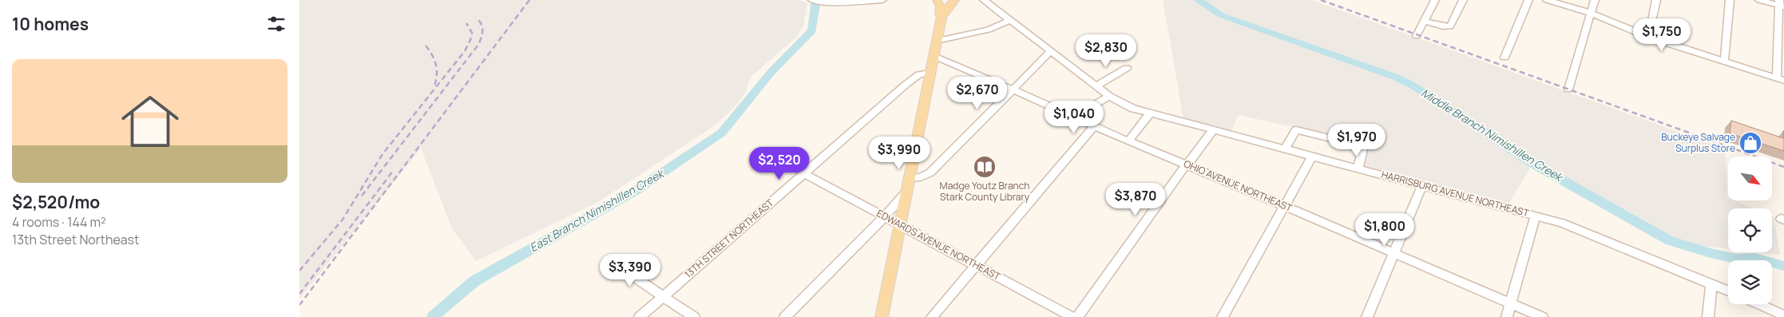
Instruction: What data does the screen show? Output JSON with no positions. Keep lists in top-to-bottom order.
{
  "streets": {
    "street": [
      "OHIO AVENUE NORTHEAST",
      "HARRISBURG AVENUE NORTHEAST",
      "13TH STREET NORTHEAST",
      "EDWARDS AVENUE NORTHEAST"
    ]
  },
  "crossings": [
    ["13TH STREET NORTHEAST", "EDWARDS AVENUE NORTHEAST"]
  ],
  "water": ["Middle Branch Nimishillen Creek", "East Branch Nimishillen Creek"],
  "places": {
    "shop": ["Buckeye Salvage Surplus Store"],
    "library": ["Madge Youtz Branch Stark County Library"]
  },
  "north": "bottom right",
  "page": {
    "heading": "10 homes",
    "price": [
      "$1,750",
      "$2,830",
      "$2,670",
      "$1,040",
      "$1,970",
      "$3,990",
      "$2,520",
      "$3,870",
      "$1,800",
      "$3,390"
    ],
    "list": [
      {
        "name": "$2,520/mo",
        "note": "4 rooms · 144 m² · 13th Street Northeast"
      }
    ]
  }
}
